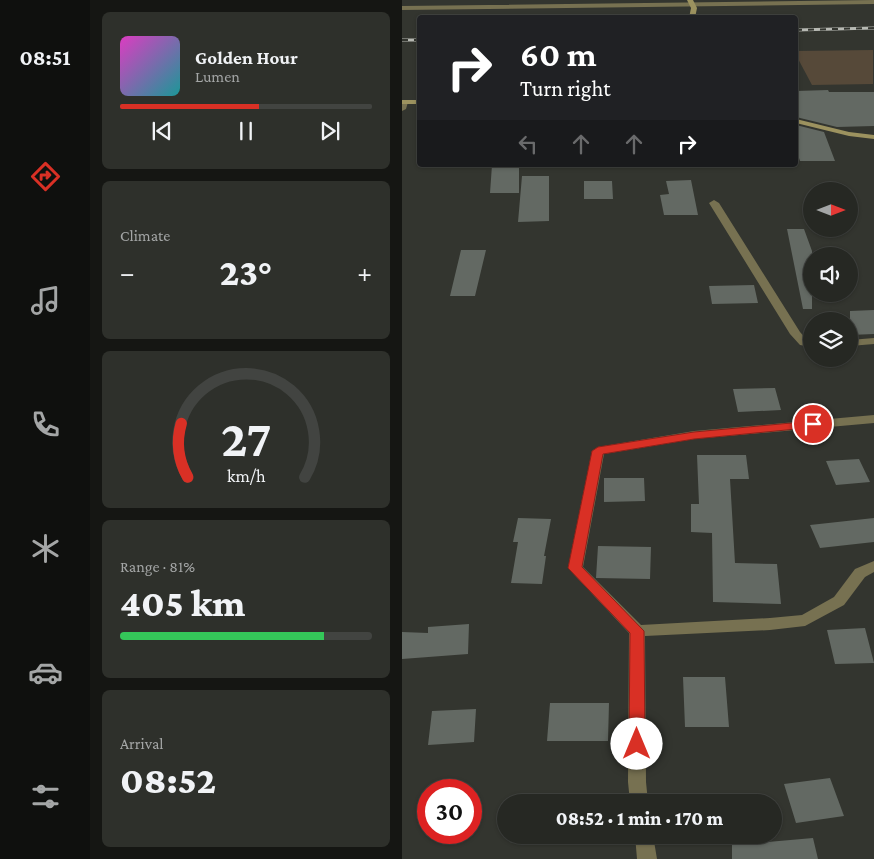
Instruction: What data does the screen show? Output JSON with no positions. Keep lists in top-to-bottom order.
{
  "north": "right",
  "page": {
    "tabs": "08:51",
    "turn": ["60 m", "Turn right"],
    "song": ["Golden Hour", "Lumen"],
    "tile": [
      "Climate",
      ["Range · 81%", "405 km"],
      ["Arrival", "08:52"]
    ],
    "heat": ["−", "23°", "+"],
    "limit": "30",
    "trip": "08:52 · 1 min · 170 m",
    "gauge": ["27", "km/h"]
  }
}
